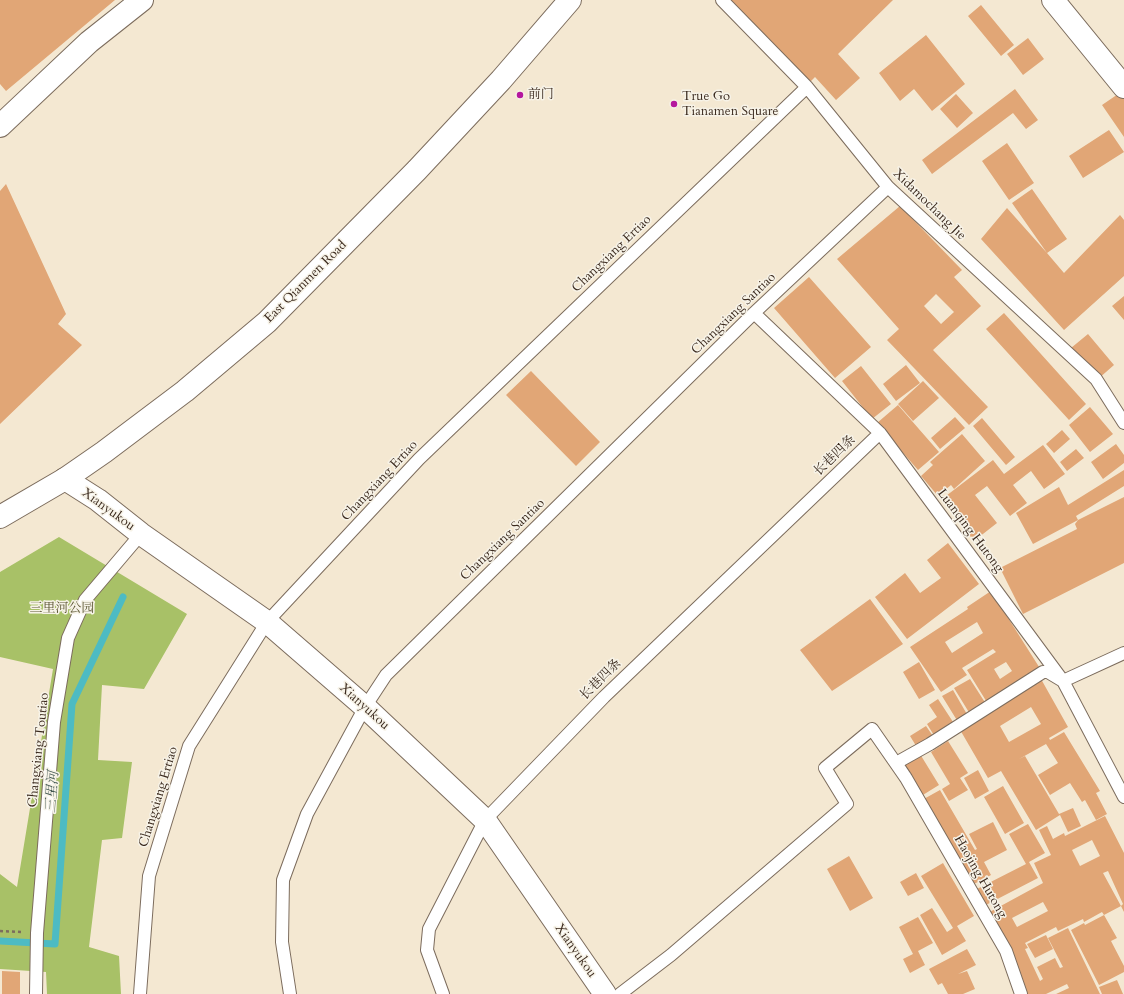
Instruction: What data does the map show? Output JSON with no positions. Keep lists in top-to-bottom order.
{
  "streets": {
    "street": ["East Qianmen Road", "Xianyukou"],
    "lane": [
      "Xidamochang Jie",
      "Changxiang Ertiao",
      "Changxiang Santiao",
      "长巷四条",
      "Luanqing Hutong",
      "Changxiang Toutiao",
      "Haojing Hutong"
    ]
  },
  "crossings": [
    ["Xidamochang Jie", "Changxiang Ertiao"],
    ["Xidamochang Jie", "Changxiang Santiao"],
    ["Changxiang Ertiao", "Xianyukou"],
    ["East Qianmen Road", "Xianyukou"],
    ["Changxiang Santiao", "Xianyukou"],
    ["Changxiang Santiao", "Luanqing Hutong"],
    ["长巷四条", "Xianyukou"],
    ["长巷四条", "Luanqing Hutong"],
    ["Xianyukou", "Changxiang Toutiao"]
  ],
  "water": ["三里河"],
  "parks": ["三里河公园"],
  "places": ["前门", "True Go Tianamen Square"]
}
